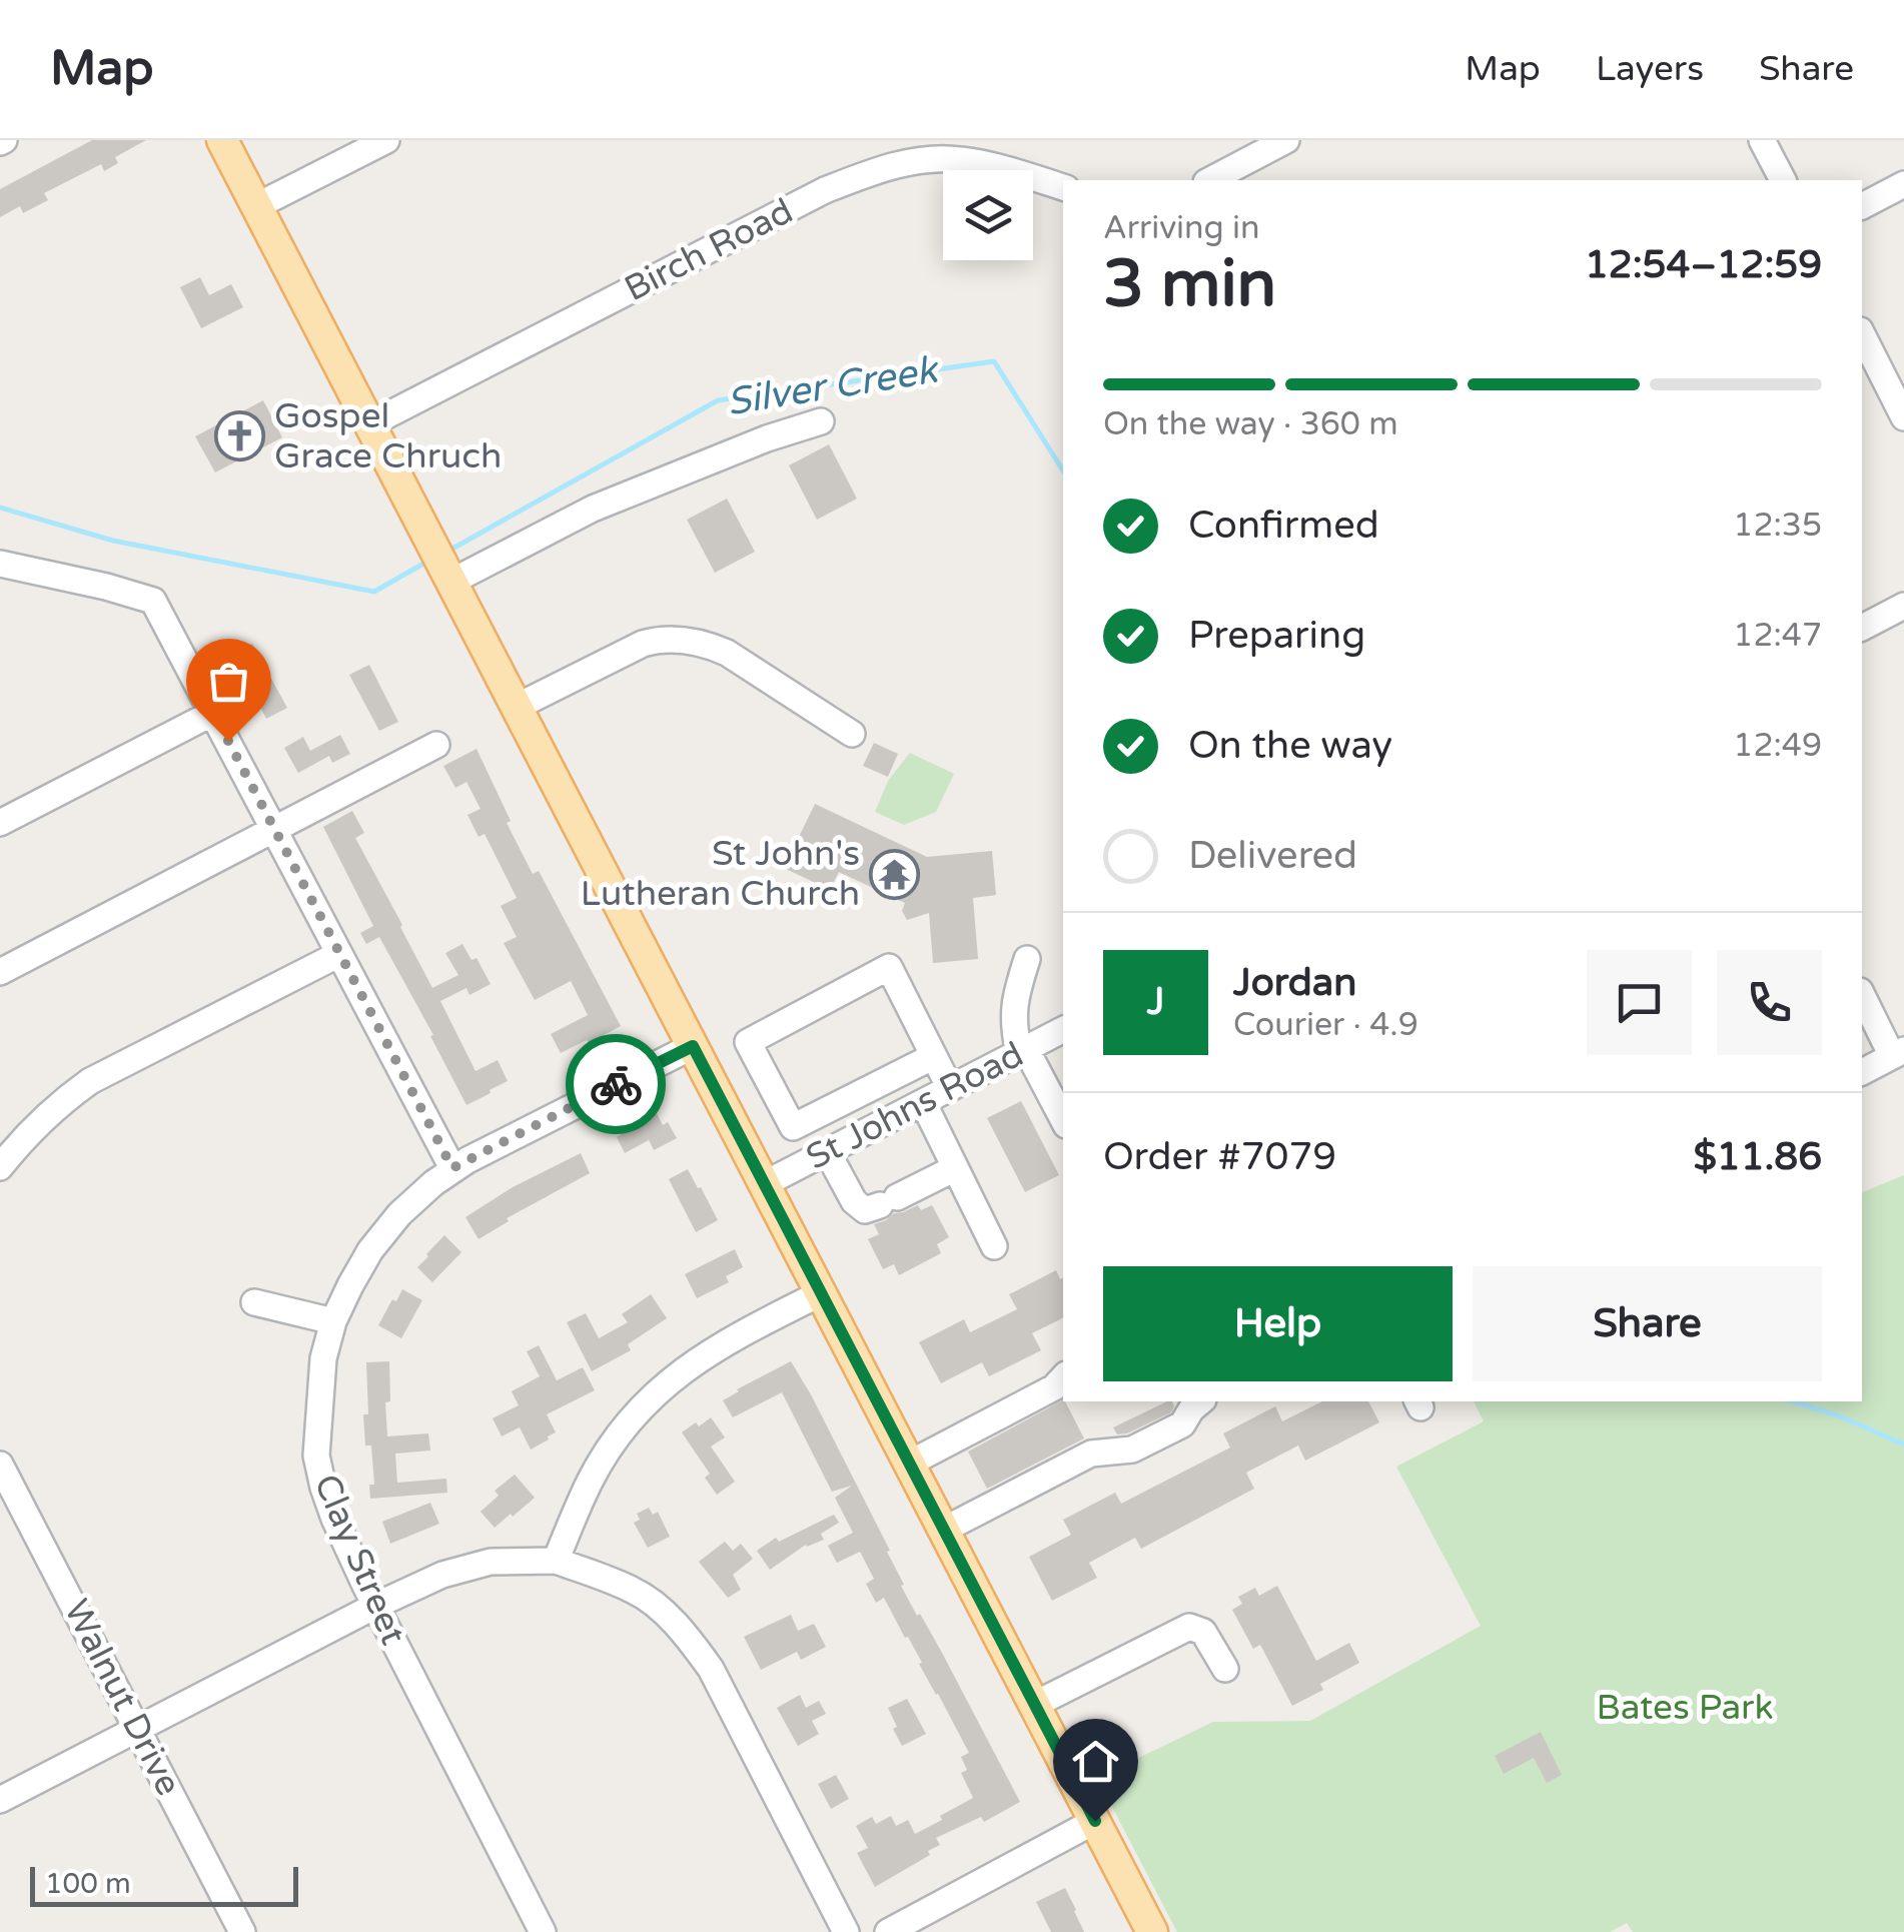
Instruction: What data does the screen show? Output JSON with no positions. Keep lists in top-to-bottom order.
{
  "streets": {
    "street": [
      "Birch Road",
      "St Johns Road",
      "Clay Street",
      "Walnut Drive"
    ]
  },
  "water": ["Silver Creek"],
  "parks": ["Bates Park"],
  "places": {
    "church": ["Gospel Grace Chruch"],
    "temple": ["St John's Lutheran Church"]
  },
  "scale_bar": "100 m",
  "page": {
    "header": "Map",
    "nav": ["Map", "Layers", "Share"],
    "heading": ["3 min", "Arriving in", "12:54–12:59"],
    "panel": [
      "Jordan",
      "Courier · 4.9",
      "Order #7079",
      "$11.86"
    ],
    "bar": "On the way · 360 m",
    "list": [
      ["Confirmed", "12:35"],
      ["Preparing", "12:47"],
      ["On the way", "12:49"],
      "Delivered"
    ],
    "round": "J",
    "buttons": ["Help", "Share"],
    "scale": "100 m"
  }
}
